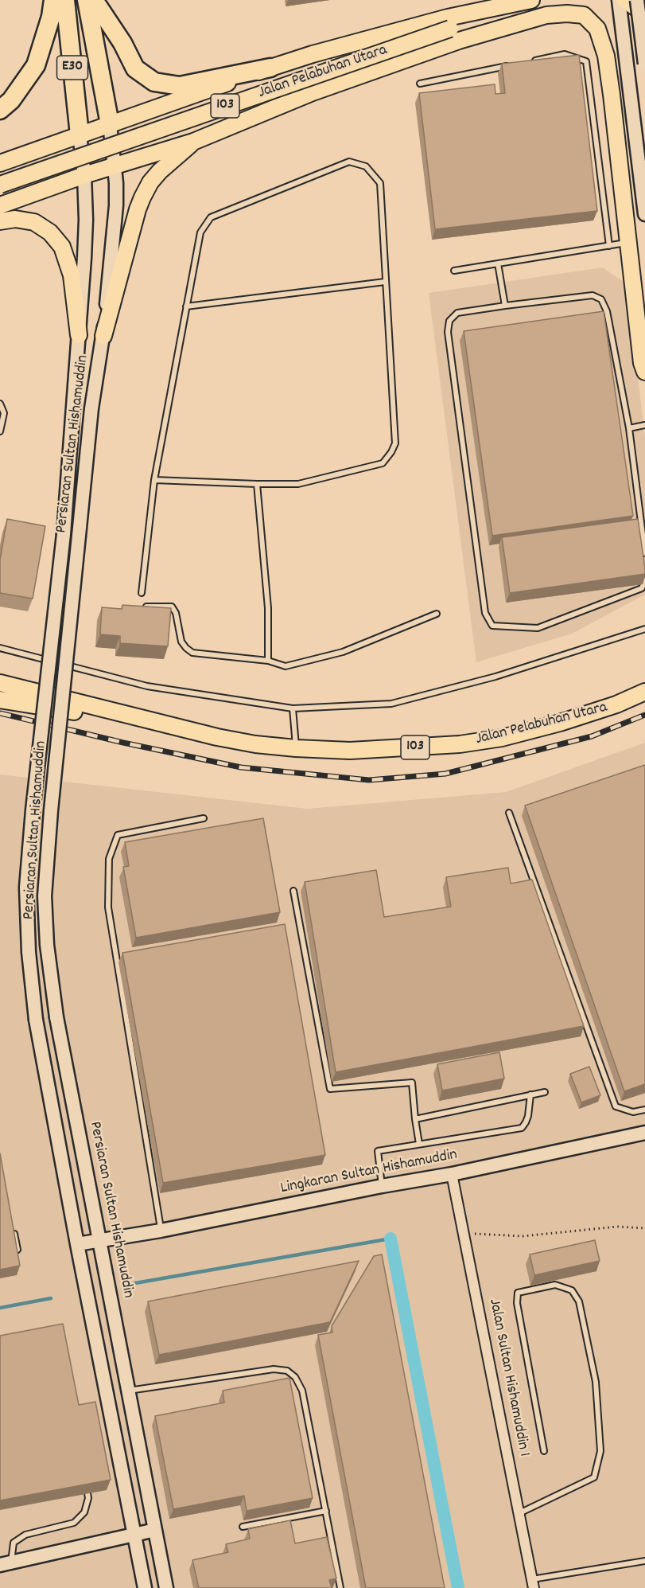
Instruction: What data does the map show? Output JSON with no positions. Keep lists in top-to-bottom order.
{
  "streets": {
    "highway": ["E30"],
    "main road": ["Jalan Pelabuhan Utara", "103"],
    "street": ["Persiaran Sultan Hishamuddin", "Lingkaran Sultan Hishamuddin", "Jalan Sultan Hishamuddin 1"]
  },
  "crossings": [
    ["E30", "Persiaran Sultan Hishamuddin"],
    ["Jalan Pelabuhan Utara", "103"],
    ["Persiaran Sultan Hishamuddin", "Lingkaran Sultan Hishamuddin"],
    ["Lingkaran Sultan Hishamuddin", "Jalan Sultan Hishamuddin 1"]
  ]
}
